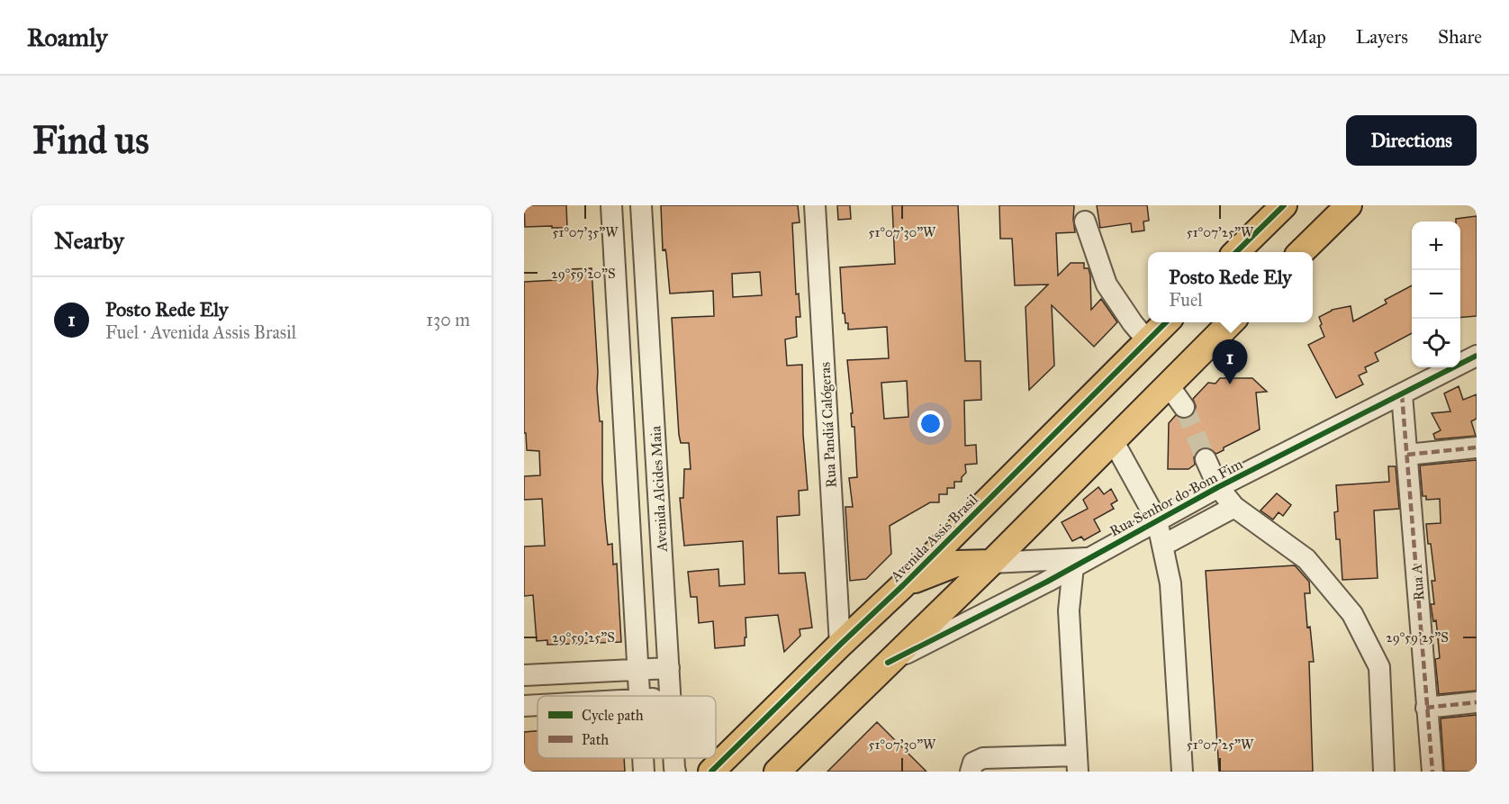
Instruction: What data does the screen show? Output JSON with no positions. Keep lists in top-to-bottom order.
{
  "streets": {
    "main road": ["Avenida Assis Brasil"],
    "street": [
      "Rua Pandiá Calógeras",
      "Avenida Alcides Maia",
      "Rua Senhor do Bom Fim",
      "Rua A"
    ]
  },
  "crossings": [
    ["Rua Pandiá Calógeras", "Avenida Assis Brasil"],
    ["Rua Senhor do Bom Fim", "Rua A"]
  ],
  "legend": ["Cycle path", "Path"],
  "page": {
    "header": "Roamly",
    "nav": ["Map", "Layers", "Share"],
    "buttons": "Directions",
    "title": "Find us",
    "heading": "Nearby",
    "map_buttons": ["+", "−"],
    "popup": ["Posto Rede Ely", "Fuel"],
    "list": [
      {
        "mark": "1",
        "name": "Posto Rede Ely",
        "note": "Fuel · Avenida Assis Brasil",
        "value": "130 m"
      }
    ],
    "pins": "1"
  },
  "coordinates": [
    "51°07'35\"W",
    "51°07'30\"W",
    "51°07'25\"W",
    "29°59'20\"S",
    "29°59'25\"S"
  ]
}
